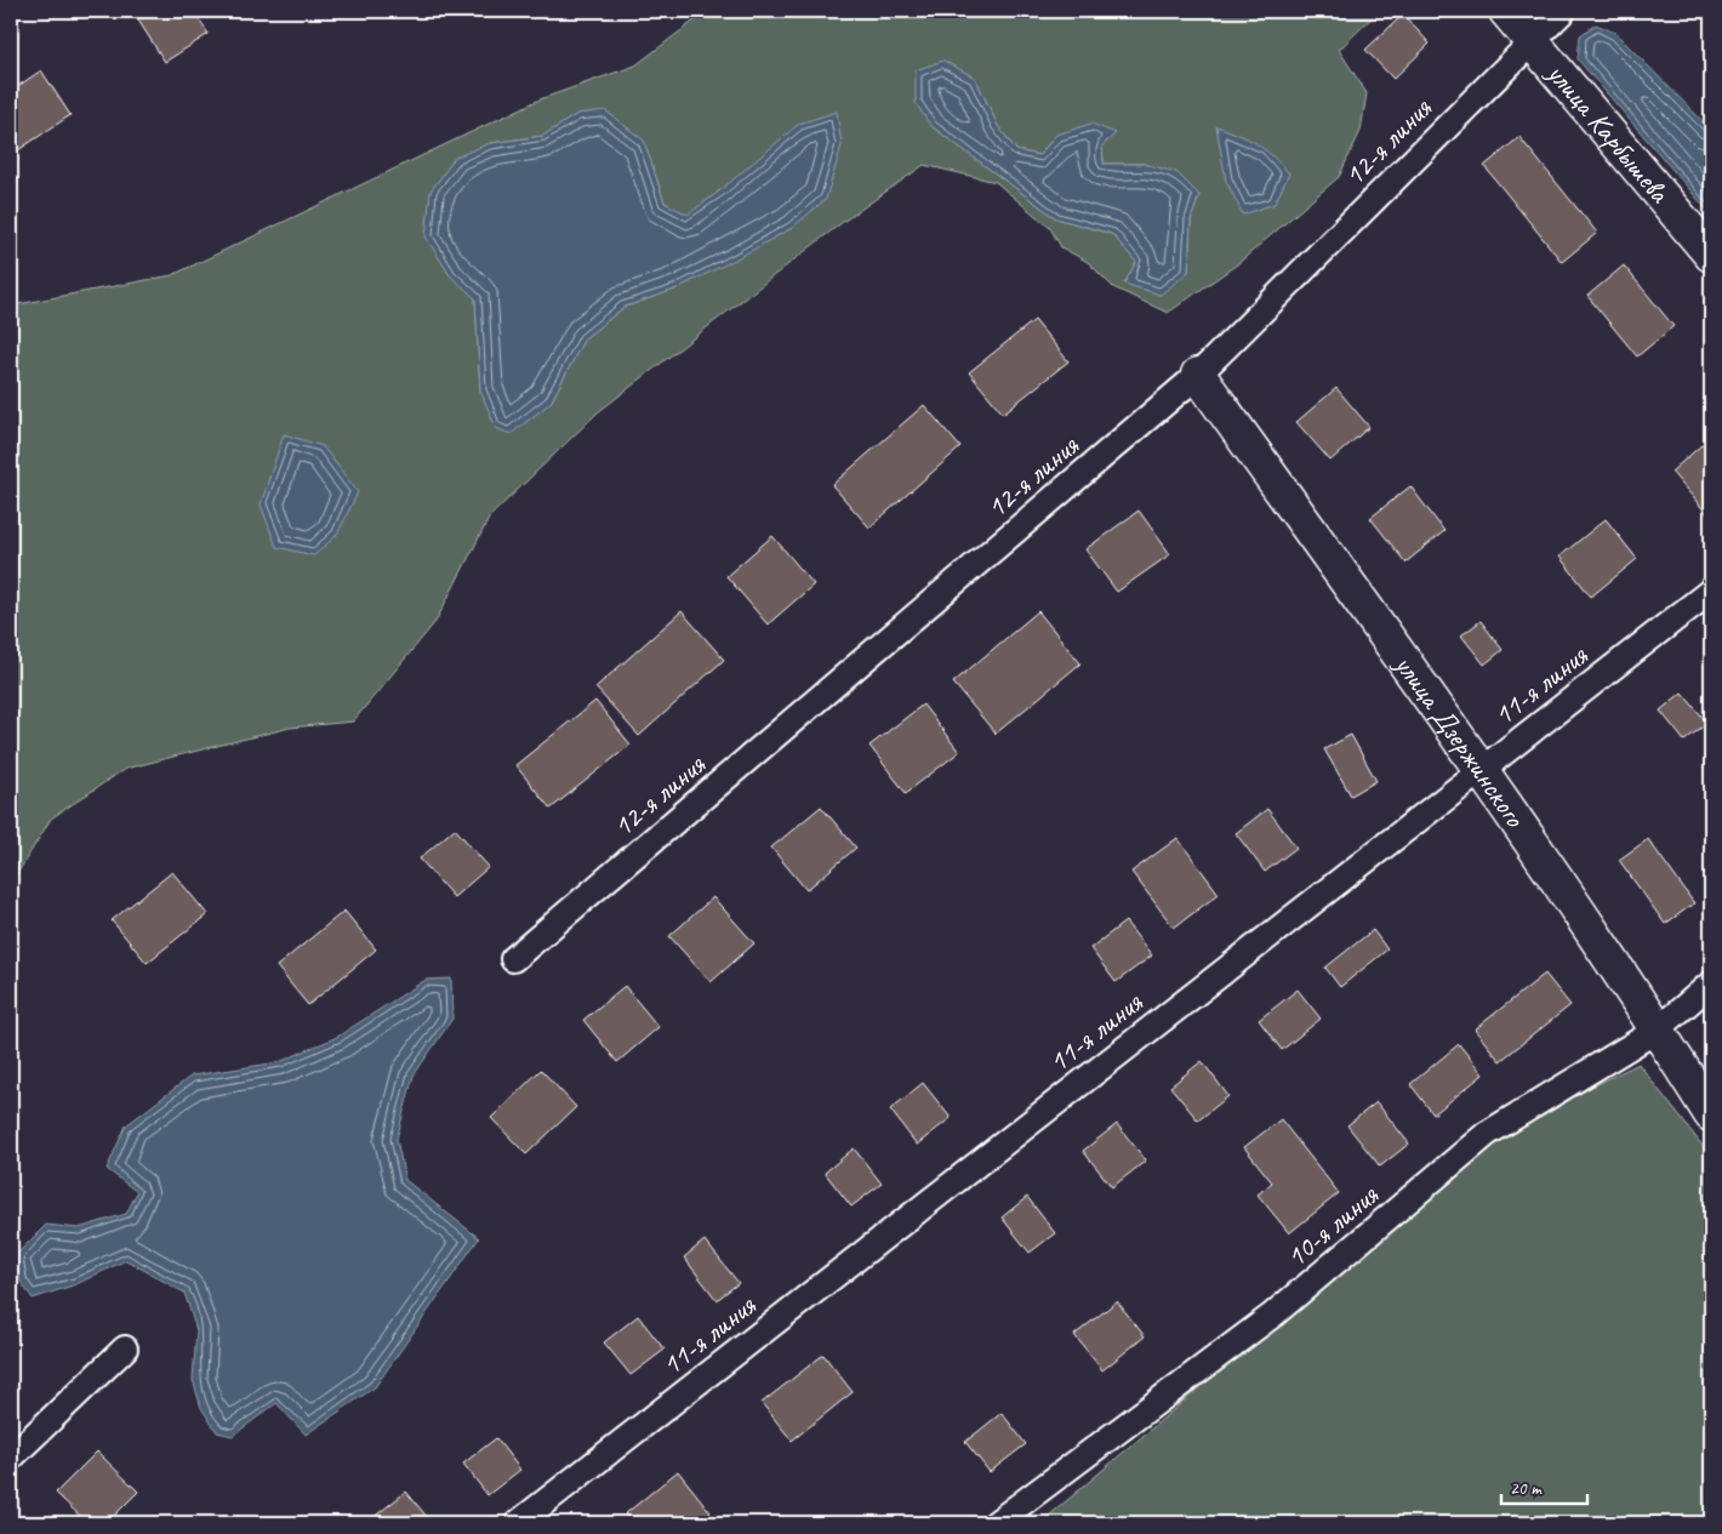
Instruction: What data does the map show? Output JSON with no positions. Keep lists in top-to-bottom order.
{
  "streets": {
    "street": [
      "улица Карбышева",
      "12-я линия",
      "11-я линия",
      "улица Дзержинского",
      "10-я линия"
    ]
  },
  "crossings": [
    ["улица Карбышева", "12-я линия"],
    ["12-я линия", "улица Дзержинского"],
    ["11-я линия", "улица Дзержинского"],
    ["улица Дзержинского", "10-я линия"]
  ],
  "scale_bar": "20 m"
}
